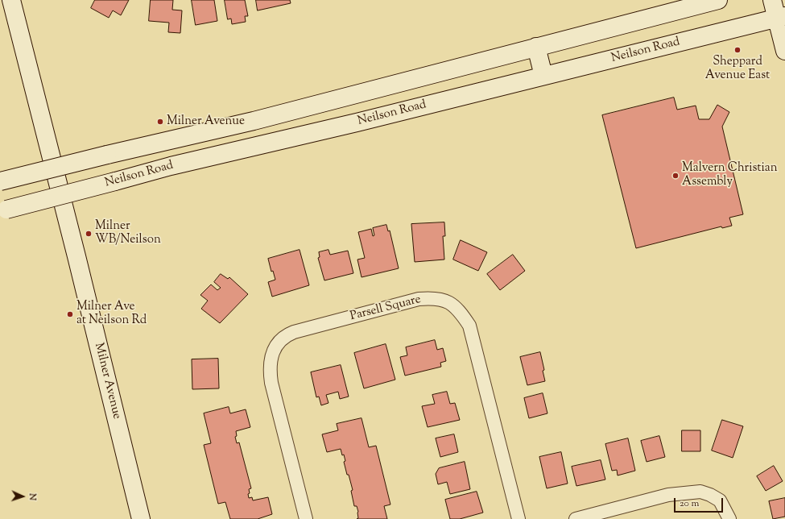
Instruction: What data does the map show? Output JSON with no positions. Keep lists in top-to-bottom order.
{
  "streets": {
    "main road": ["Neilson Road", "Milner Avenue"],
    "street": ["Parsell Square"]
  },
  "places": [
    "Sheppard Avenue East",
    "Milner Avenue",
    "Malvern Christian Assembly",
    "Milner WB/Neilson",
    "Milner Ave at Neilson Rd"
  ],
  "scale_bar": "20 m",
  "north": "right"
}
